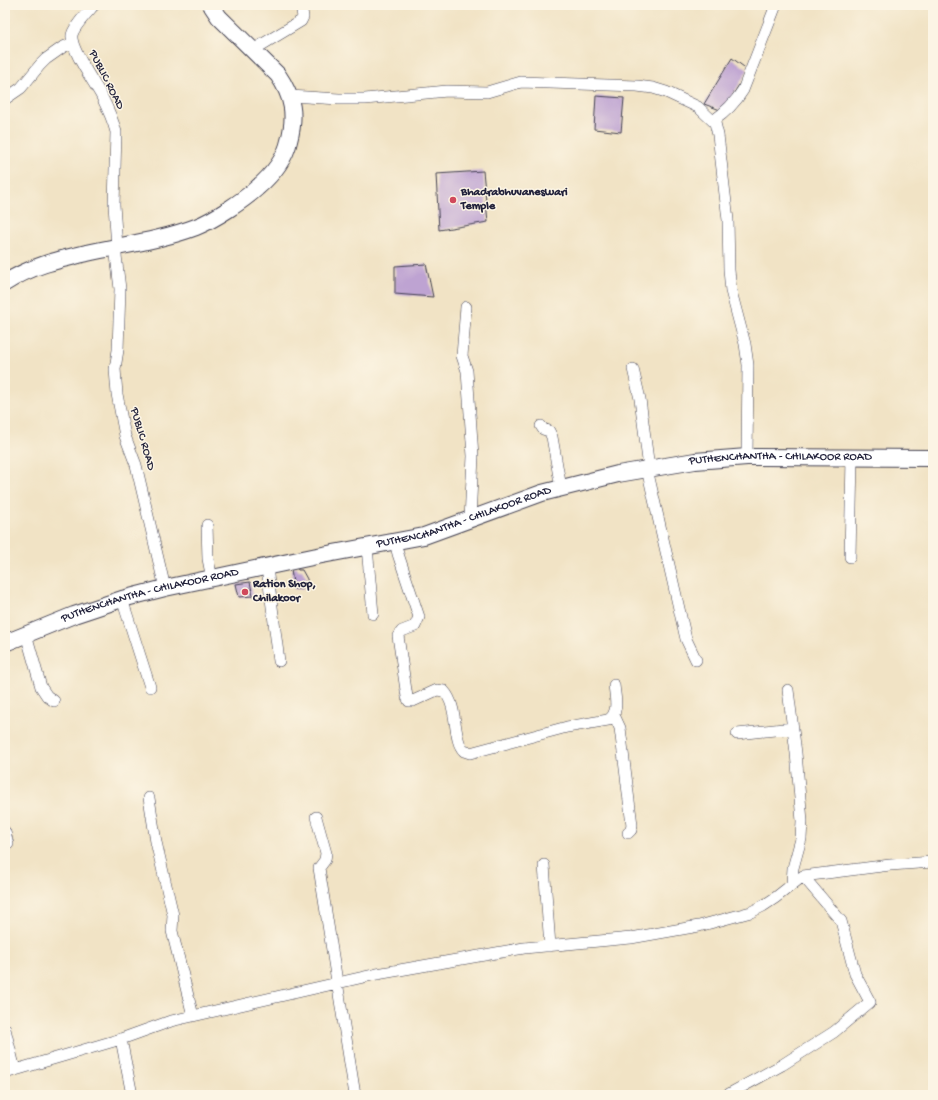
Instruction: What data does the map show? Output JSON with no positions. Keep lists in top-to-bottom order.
{
  "streets": {
    "main road": ["PUTHENCHANTHA - CHILAKOOR ROAD"],
    "street": ["PUBLIC ROAD"]
  },
  "crossings": [
    ["PUBLIC ROAD", "PUTHENCHANTHA - CHILAKOOR ROAD"]
  ],
  "places": ["Bhadrabhuvaneswari Temple", "Ration Shop, Chilakoor"]
}
